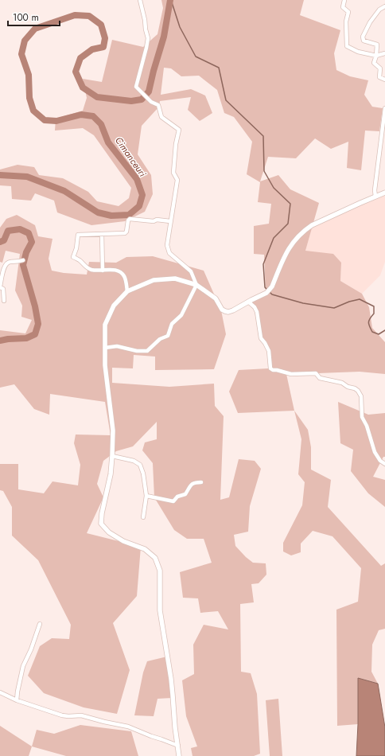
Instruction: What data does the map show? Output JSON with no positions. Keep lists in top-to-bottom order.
{
  "water": ["Cimanceuri"],
  "scale_bar": "100 m"
}
